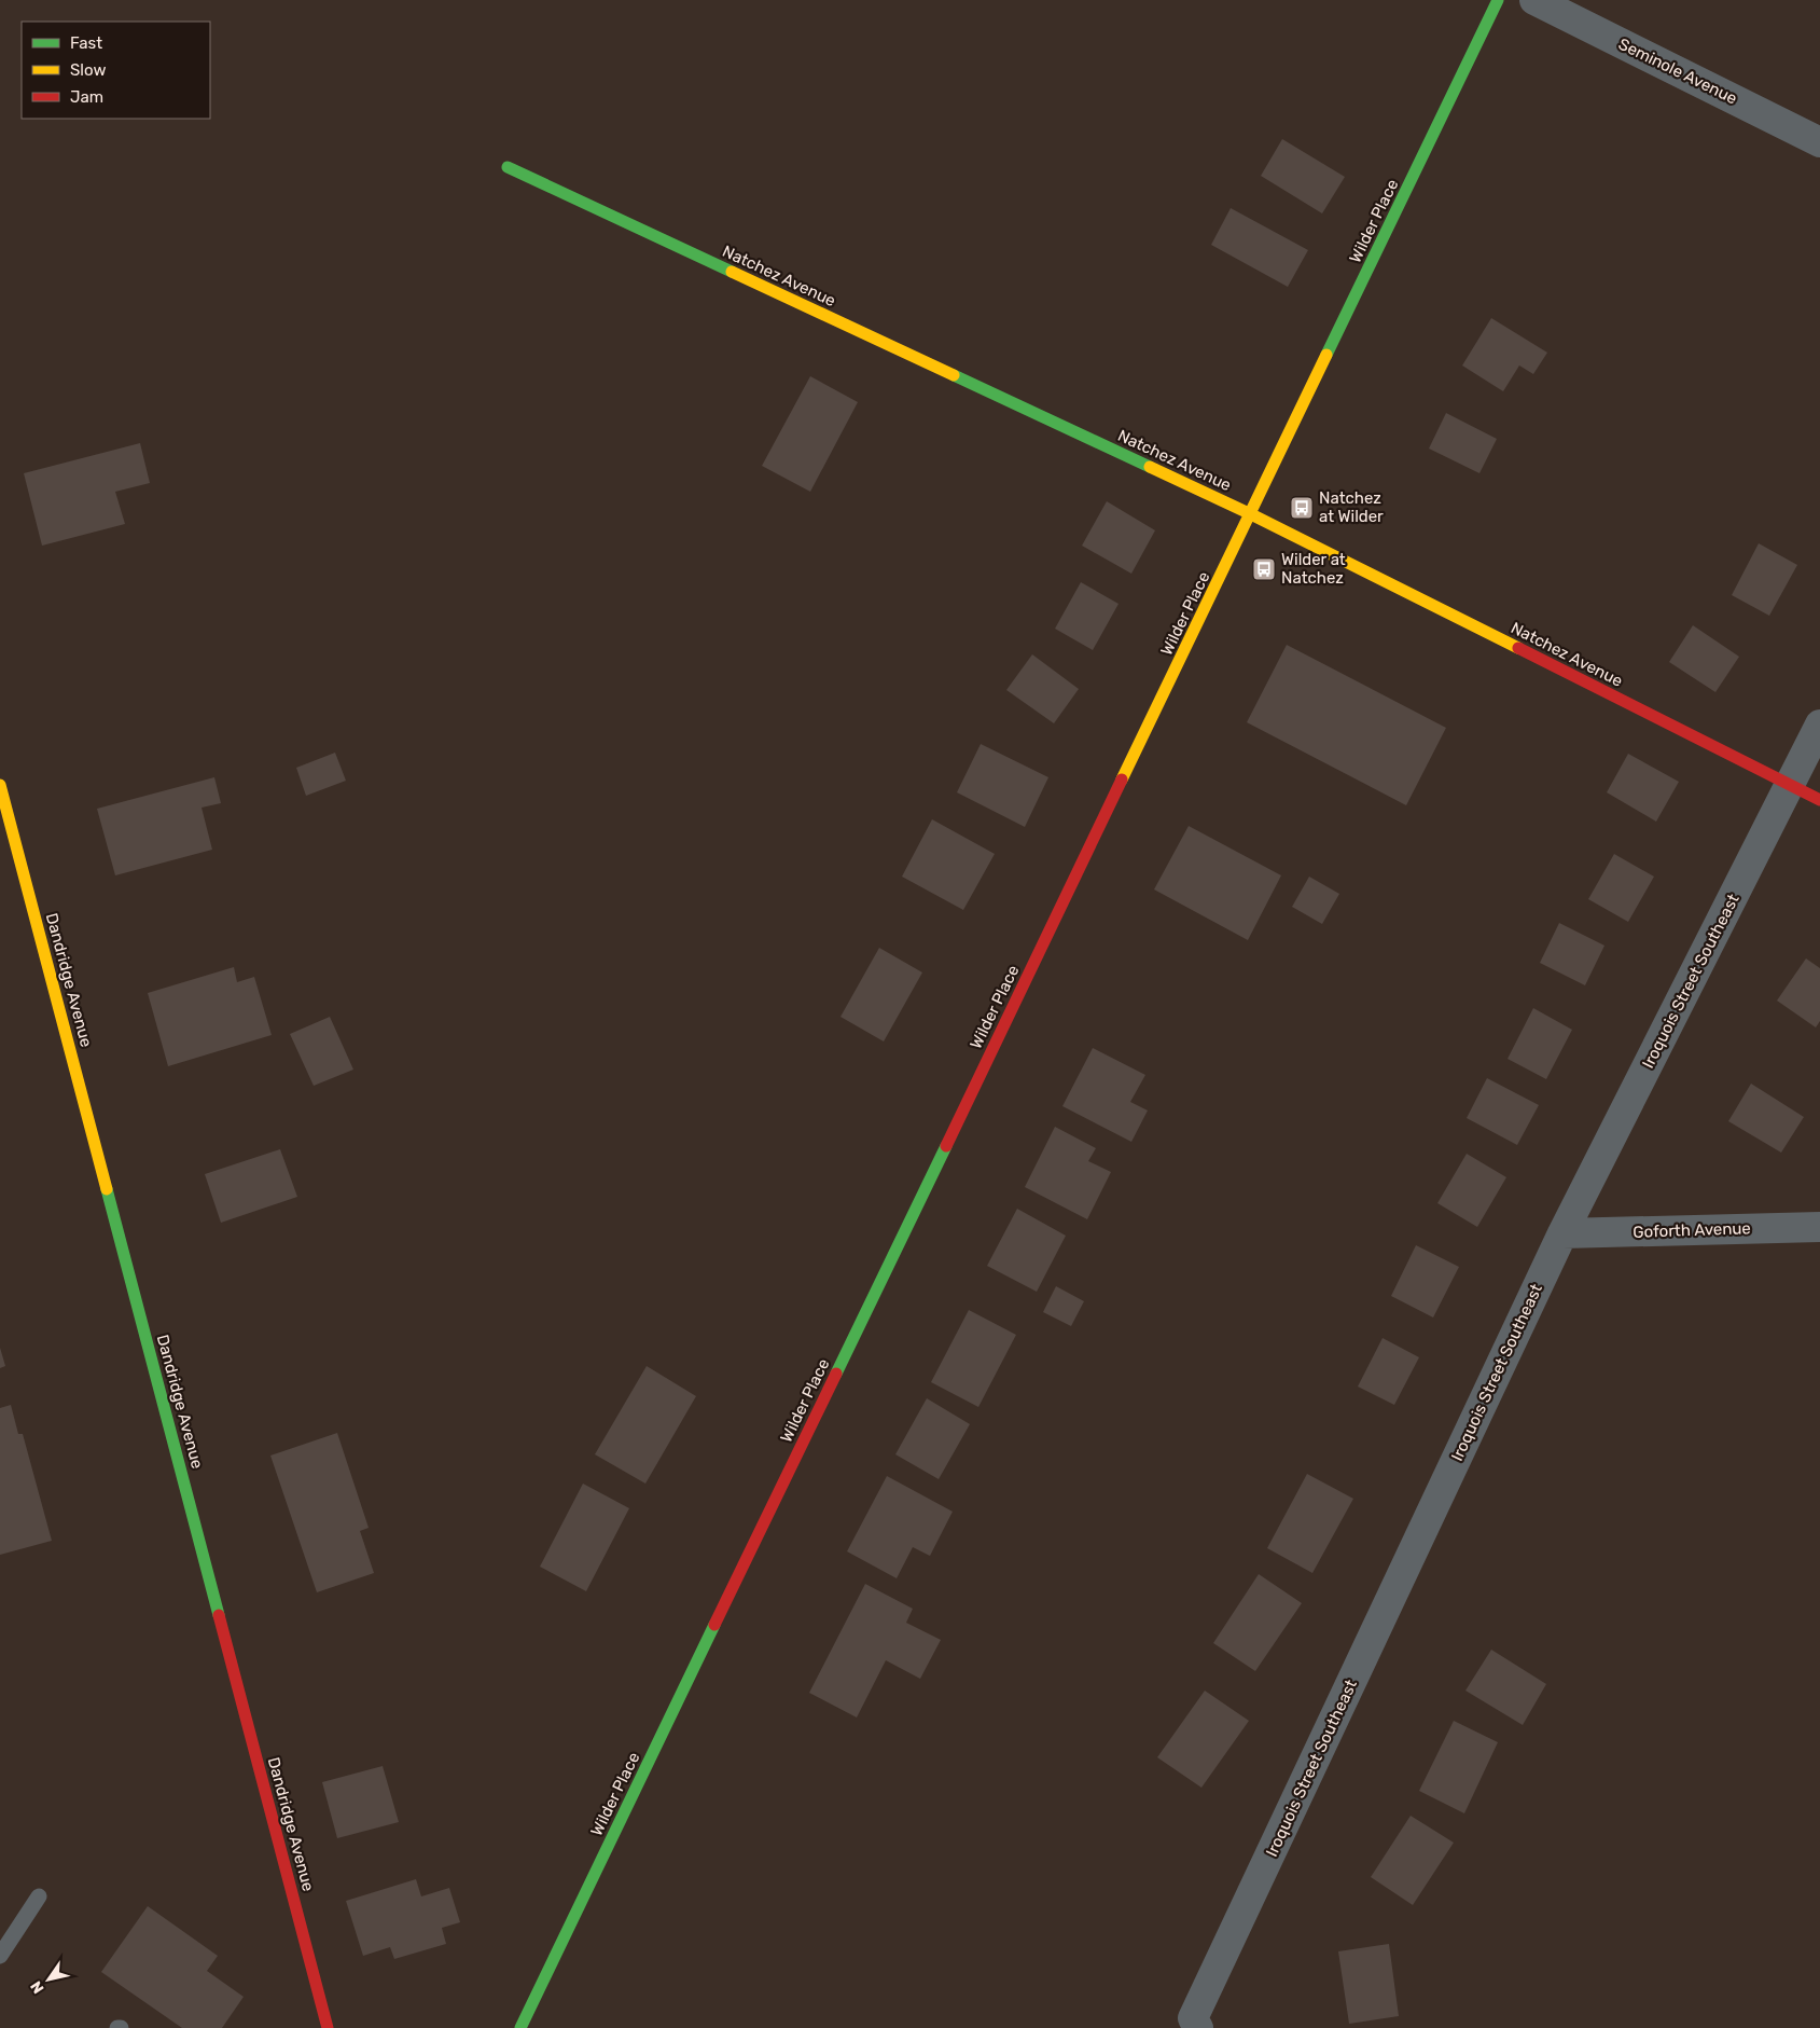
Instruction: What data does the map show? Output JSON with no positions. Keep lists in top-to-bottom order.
{
  "streets": {
    "street": [
      "Seminole Avenue",
      "Wilder Place",
      "Natchez Avenue",
      "Dandridge Avenue",
      "Iroquois Street Southeast",
      "Goforth Avenue"
    ]
  },
  "crossings": [
    ["Wilder Place", "Natchez Avenue"],
    ["Natchez Avenue", "Iroquois Street Southeast"],
    ["Iroquois Street Southeast", "Goforth Avenue"]
  ],
  "places": {
    "bus stop": ["Natchez at Wilder", "Wilder at Natchez"]
  },
  "legend": ["Fast", "Slow", "Jam"],
  "north": "bottom left"
}
